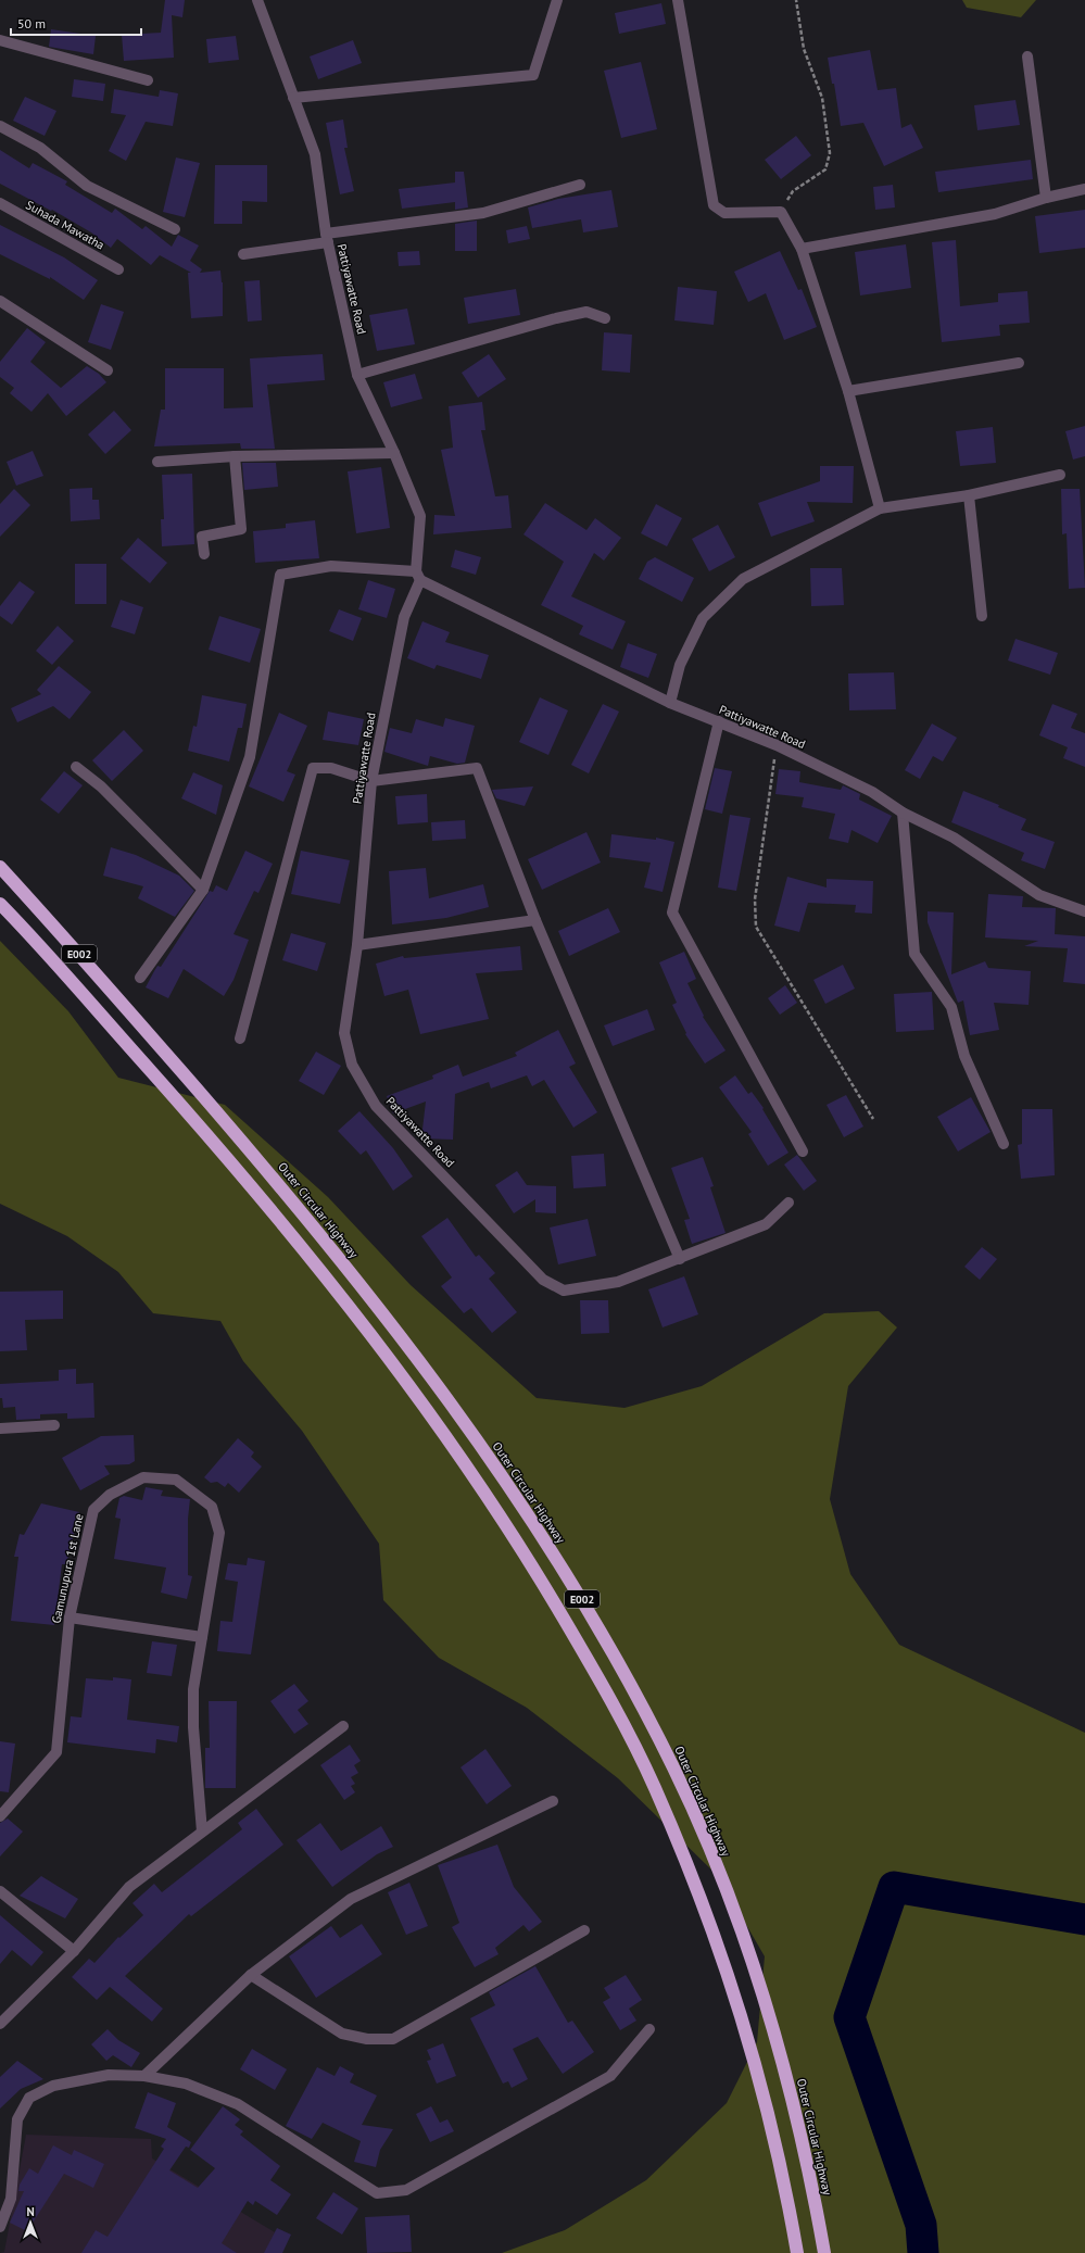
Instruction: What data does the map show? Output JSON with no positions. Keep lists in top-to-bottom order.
{
  "streets": {
    "highway": ["E002", "Outer Circular Highway"],
    "street": ["Suhada Mawatha", "Pattiyawatte Road", "Gamunupura 1st Lane"]
  },
  "scale_bar": "50 m",
  "north": "top"
}
